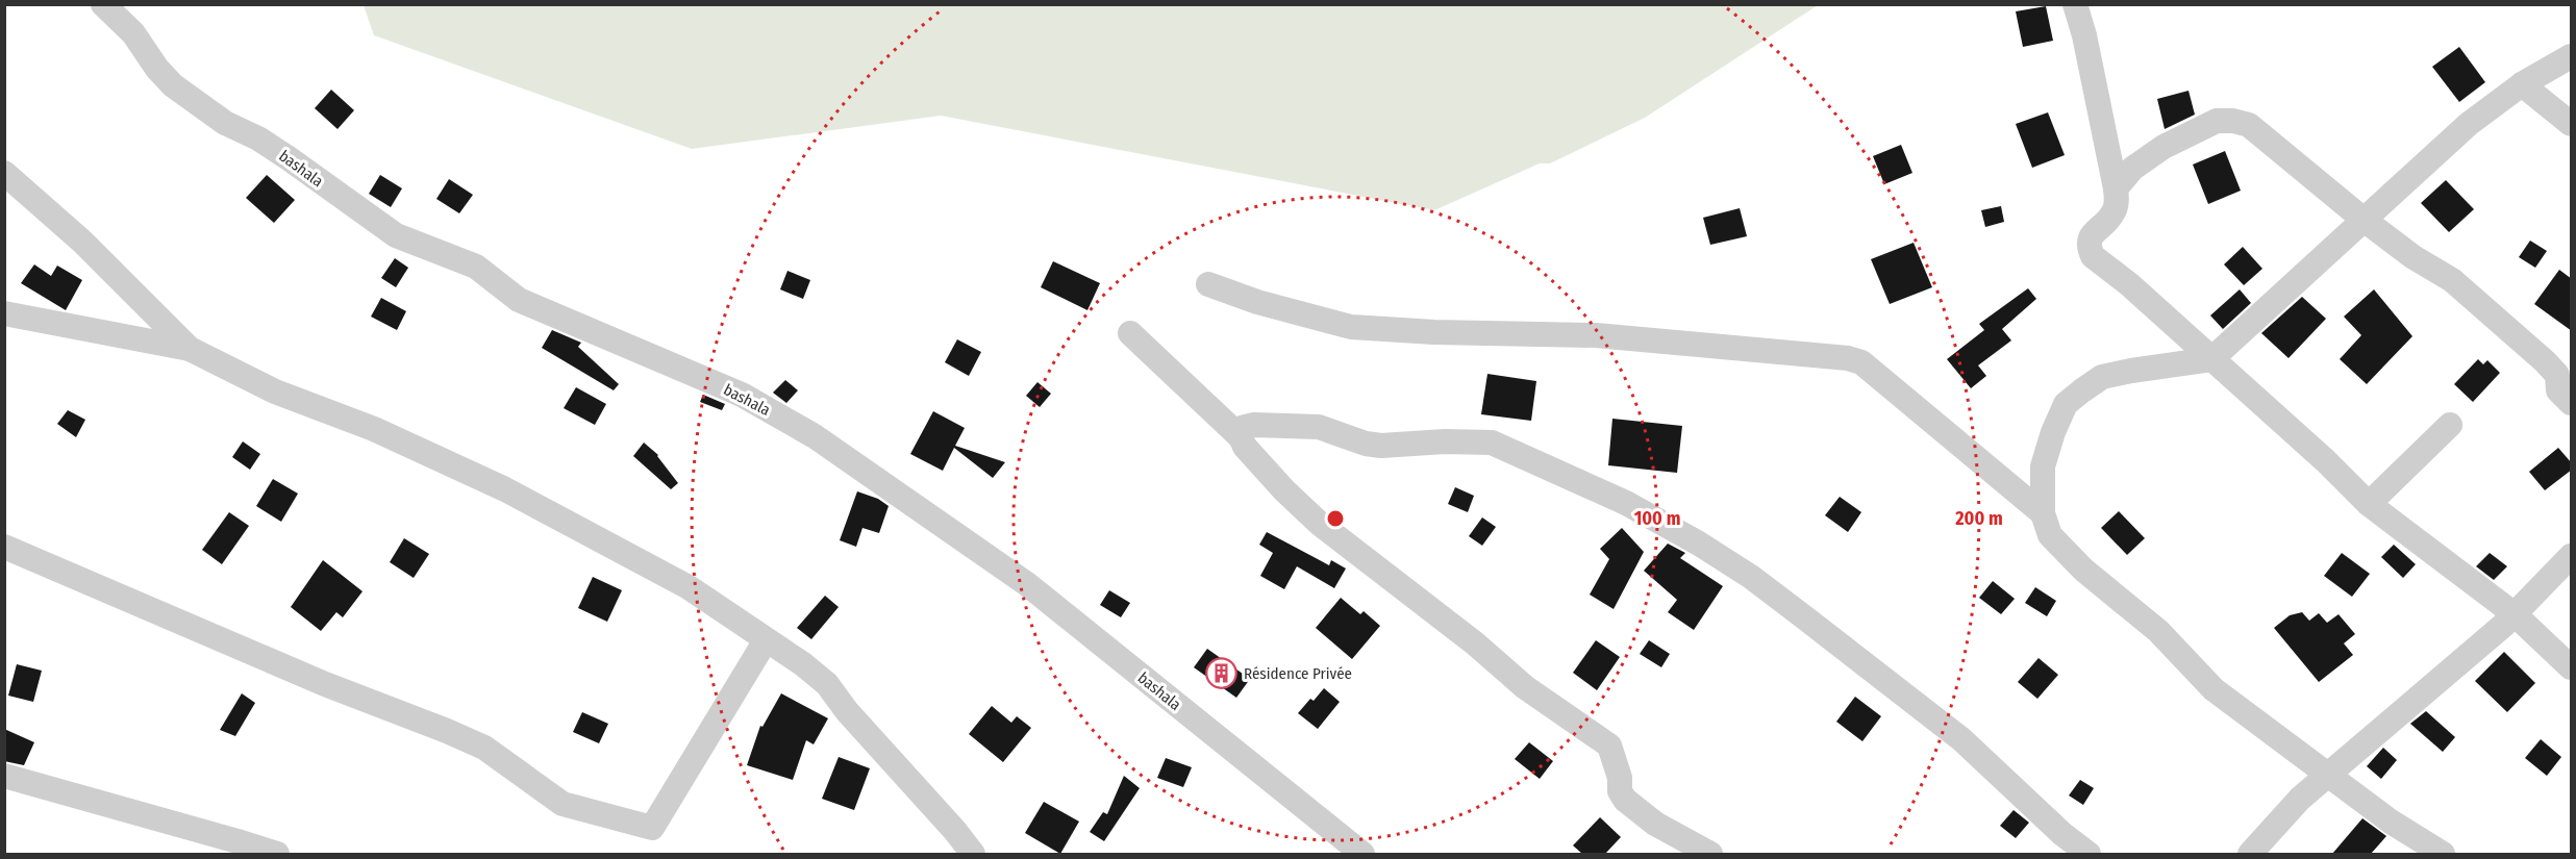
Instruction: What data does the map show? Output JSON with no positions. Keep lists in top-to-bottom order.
{
  "streets": {
    "street": ["bashala"]
  },
  "places": {
    "building": ["Résidence Privée"]
  },
  "rings": ["100 m", "200 m"]
}
